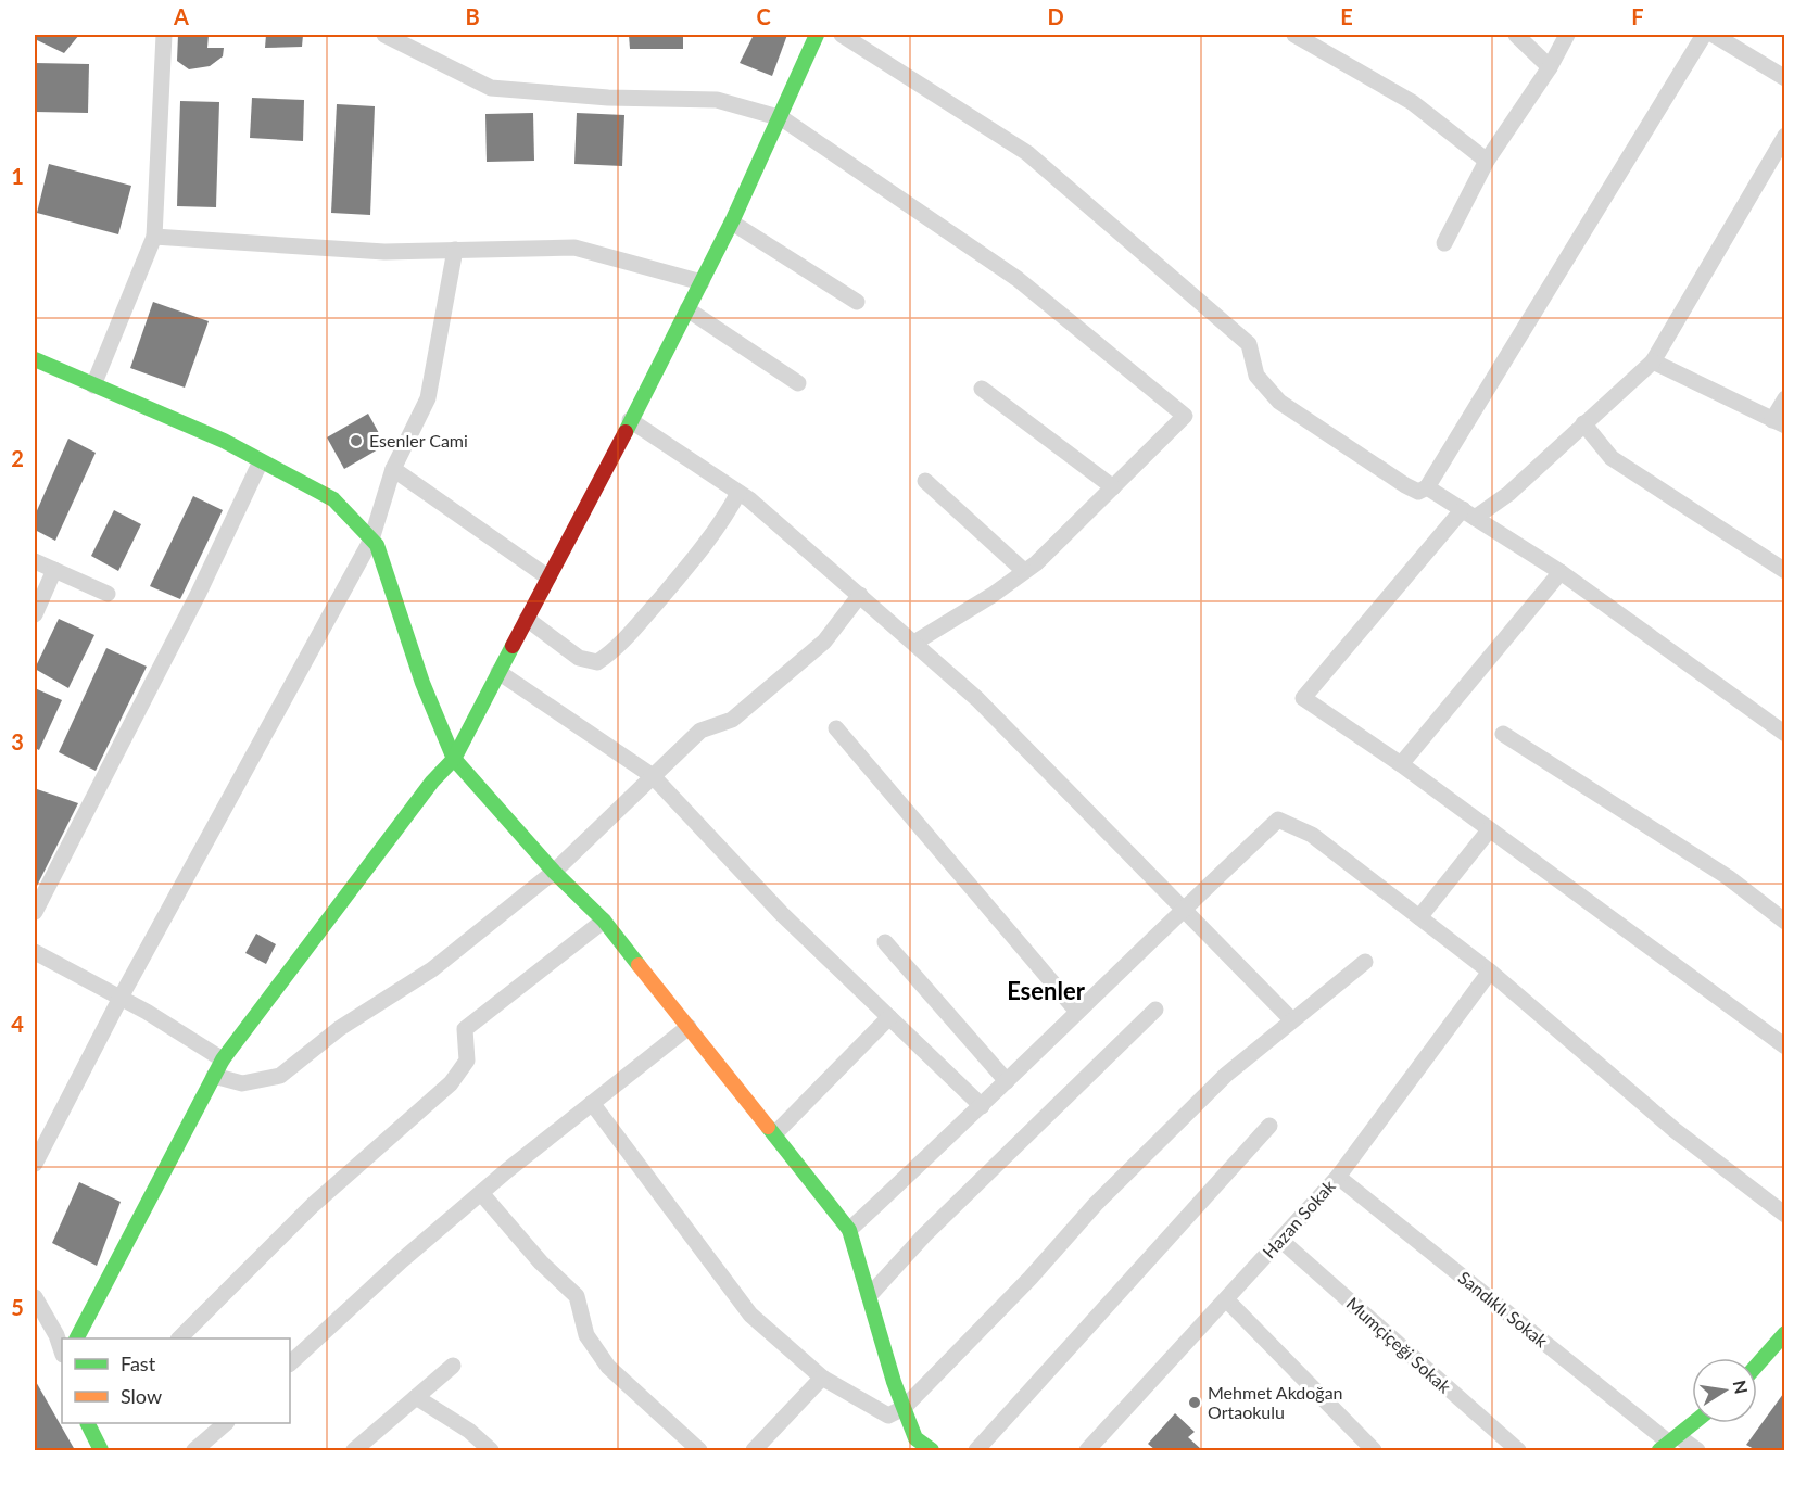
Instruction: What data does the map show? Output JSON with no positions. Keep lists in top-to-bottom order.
{
  "streets": {
    "street": ["Hazan Sokak", "Sandıklı Sokak", "Mumçiçeği Sokak"]
  },
  "crossings": [
    ["Hazan Sokak", "Sandıklı Sokak"],
    ["Hazan Sokak", "Mumçiçeği Sokak"]
  ],
  "districts": ["Esenler"],
  "places": ["Esenler Cami", "Mehmet Akdoğan Ortaokulu"],
  "legend": ["Fast", "Slow"],
  "north": "right",
  "grid": {
    "columns": [
      "A",
      "B",
      "C",
      "D",
      "E",
      "F"
    ],
    "rows": [
      "1",
      "2",
      "3",
      "4",
      "5"
    ]
  }
}
